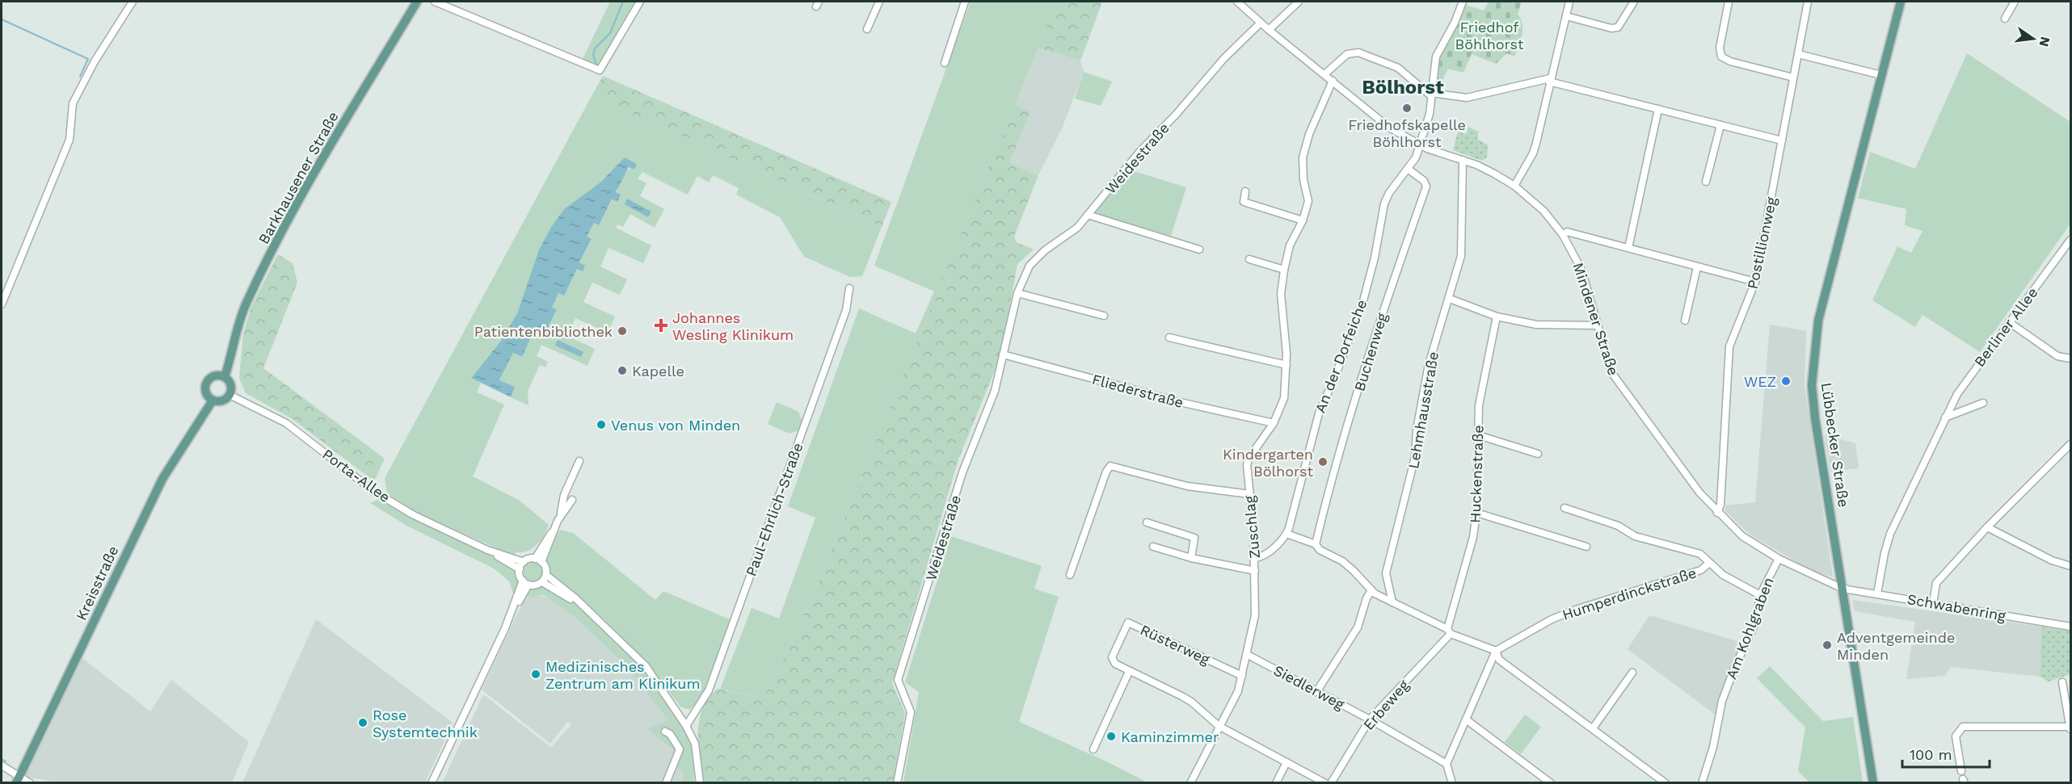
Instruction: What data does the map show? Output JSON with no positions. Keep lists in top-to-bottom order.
{
  "streets": {
    "main road": ["Barkhausener Straße", "Lübbecker Straße", "Kreisstraße"],
    "street": [
      "Weidestraße",
      "Postillionweg",
      "Mindener Straße",
      "Berliner Allee",
      "Buchenweg",
      "An der Dorfeiche",
      "Fliederstraße",
      "Lehmhausstraße",
      "Huckenstraße",
      "Porta-Allee",
      "Paul-Ehrlich-Straße",
      "Zuschlag",
      "Humperdinckstraße",
      "Schwabenring",
      "Am Kohlgraben",
      "Rüsterweg",
      "Siedlerweg",
      "Erbeweg"
    ]
  },
  "crossings": [
    ["Weidestraße", "Mindener Straße"],
    ["Weidestraße", "Fliederstraße"],
    ["Barkhausener Straße", "Porta-Allee"],
    ["Barkhausener Straße", "Kreisstraße"],
    ["Postillionweg", "Mindener Straße"],
    ["Mindener Straße", "An der Dorfeiche"],
    ["Mindener Straße", "Lehmhausstraße"],
    ["Mindener Straße", "Lübbecker Straße"],
    ["Mindener Straße", "Zuschlag"],
    ["Mindener Straße", "Schwabenring"],
    ["Mindener Straße", "Am Kohlgraben"],
    ["Berliner Allee", "Schwabenring"],
    ["Buchenweg", "An der Dorfeiche"],
    ["Fliederstraße", "Zuschlag"],
    ["Lübbecker Straße", "Schwabenring"],
    ["Huckenstraße", "Erbeweg"],
    ["Porta-Allee", "Kreisstraße"],
    ["Zuschlag", "Rüsterweg"],
    ["Zuschlag", "Siedlerweg"],
    ["Humperdinckstraße", "Am Kohlgraben"],
    ["Siedlerweg", "Erbeweg"]
  ],
  "districts": ["Bölhorst"],
  "parks": ["Friedhof Böhlhorst"],
  "places": {
    "other": [
      "Friedhofskapelle Böhlhorst",
      "Patientenbibliothek",
      "Kapelle",
      "WEZ",
      "Venus von Minden",
      "Kindergarten Bölhorst",
      "Adventgemeinde Minden",
      "Medizinisches Zentrum am Klinikum",
      "Rose Systemtechnik",
      "Kaminzimmer"
    ],
    "health": ["Johannes Wesling Klinikum"]
  },
  "scale_bar": "100 m",
  "north": "right"
}
